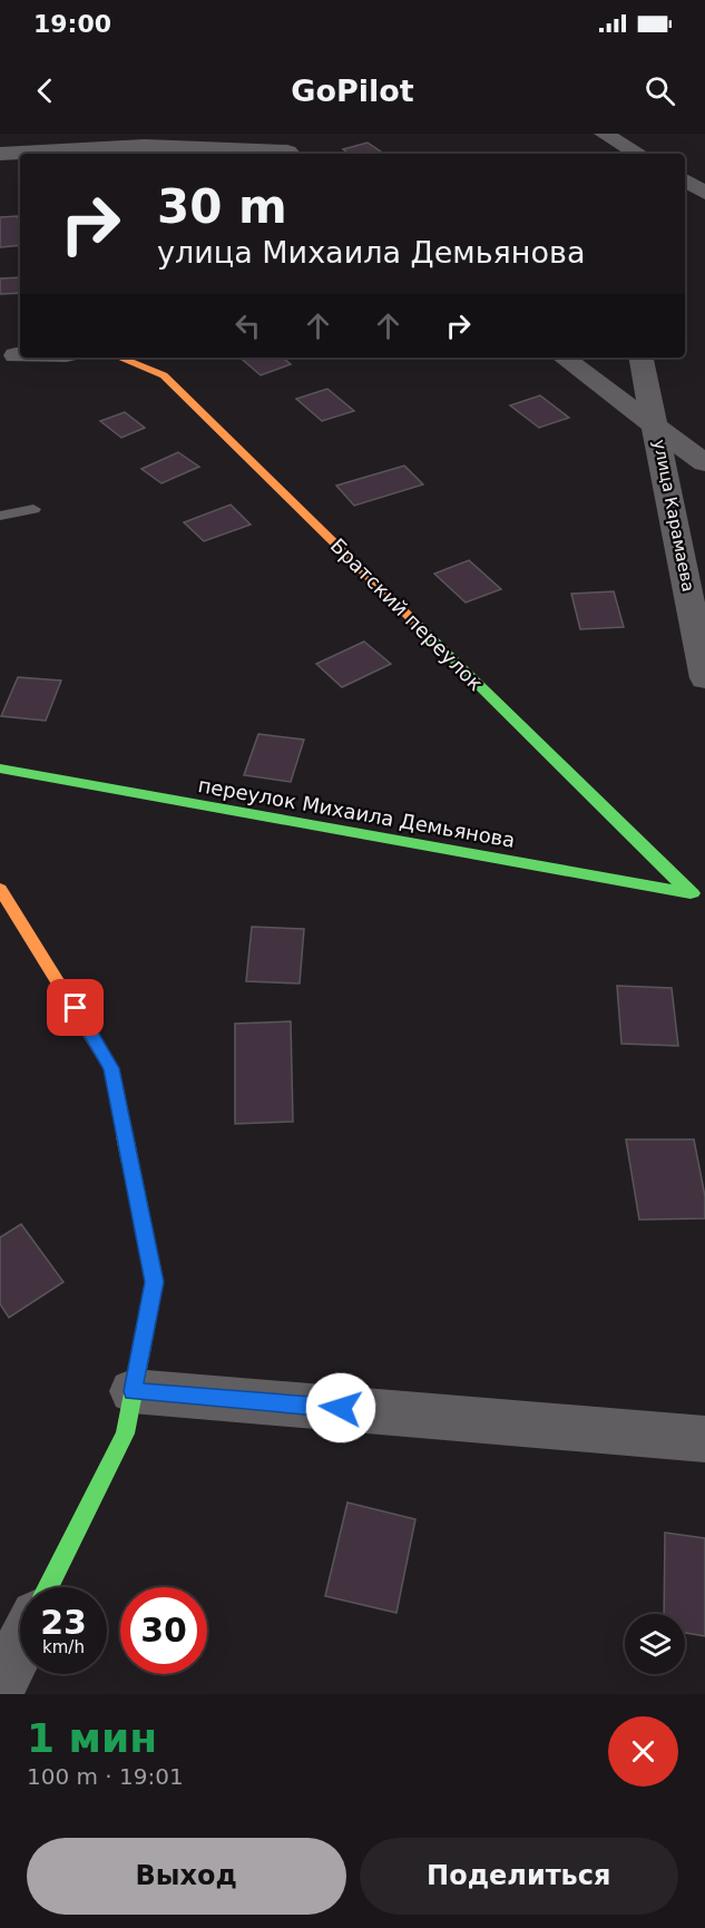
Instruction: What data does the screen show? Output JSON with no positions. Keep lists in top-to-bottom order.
{
  "streets": {
    "street": ["улица Карамаева", "Братский переулок", "переулок Михаила Демьянова"]
  },
  "crossings": [
    ["Братский переулок", "переулок Михаила Демьянова"]
  ],
  "page": {
    "status": "19:00",
    "header": "GoPilot",
    "turn": ["30 m", "улица Михаила Демьянова"],
    "speed": "23 km/h",
    "limit": "30",
    "heading": ["1 мин", "100 m · 19:01"],
    "buttons": ["Выход", "Поделиться"]
  }
}
